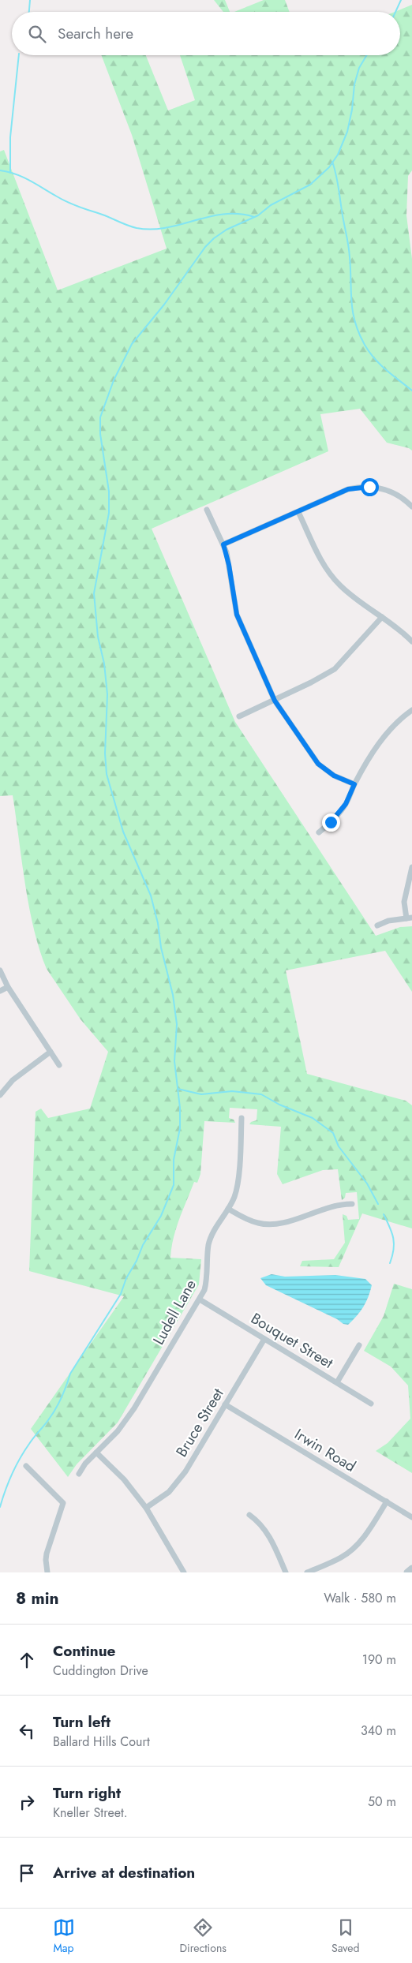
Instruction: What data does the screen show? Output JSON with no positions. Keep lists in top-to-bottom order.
{
  "streets": {
    "street": [
      "Ludell Lane",
      "Bouquet Street",
      "Bruce Street",
      "Irwin Road"
    ]
  },
  "crossings": [
    ["Ludell Lane", "Bouquet Street"],
    ["Bouquet Street", "Bruce Street"],
    ["Bruce Street", "Irwin Road"]
  ],
  "page": {
    "search": "Search here",
    "heading": ["8 min", "Walk · 580 m"],
    "list": [
      ["Continue", "Cuddington Drive", "190 m"],
      ["Turn left", "Ballard Hills Court", "340 m"],
      ["Turn right", "Kneller Street.", "50 m"],
      "Arrive at destination"
    ],
    "nav": ["Map", "Directions", "Saved"]
  }
}
